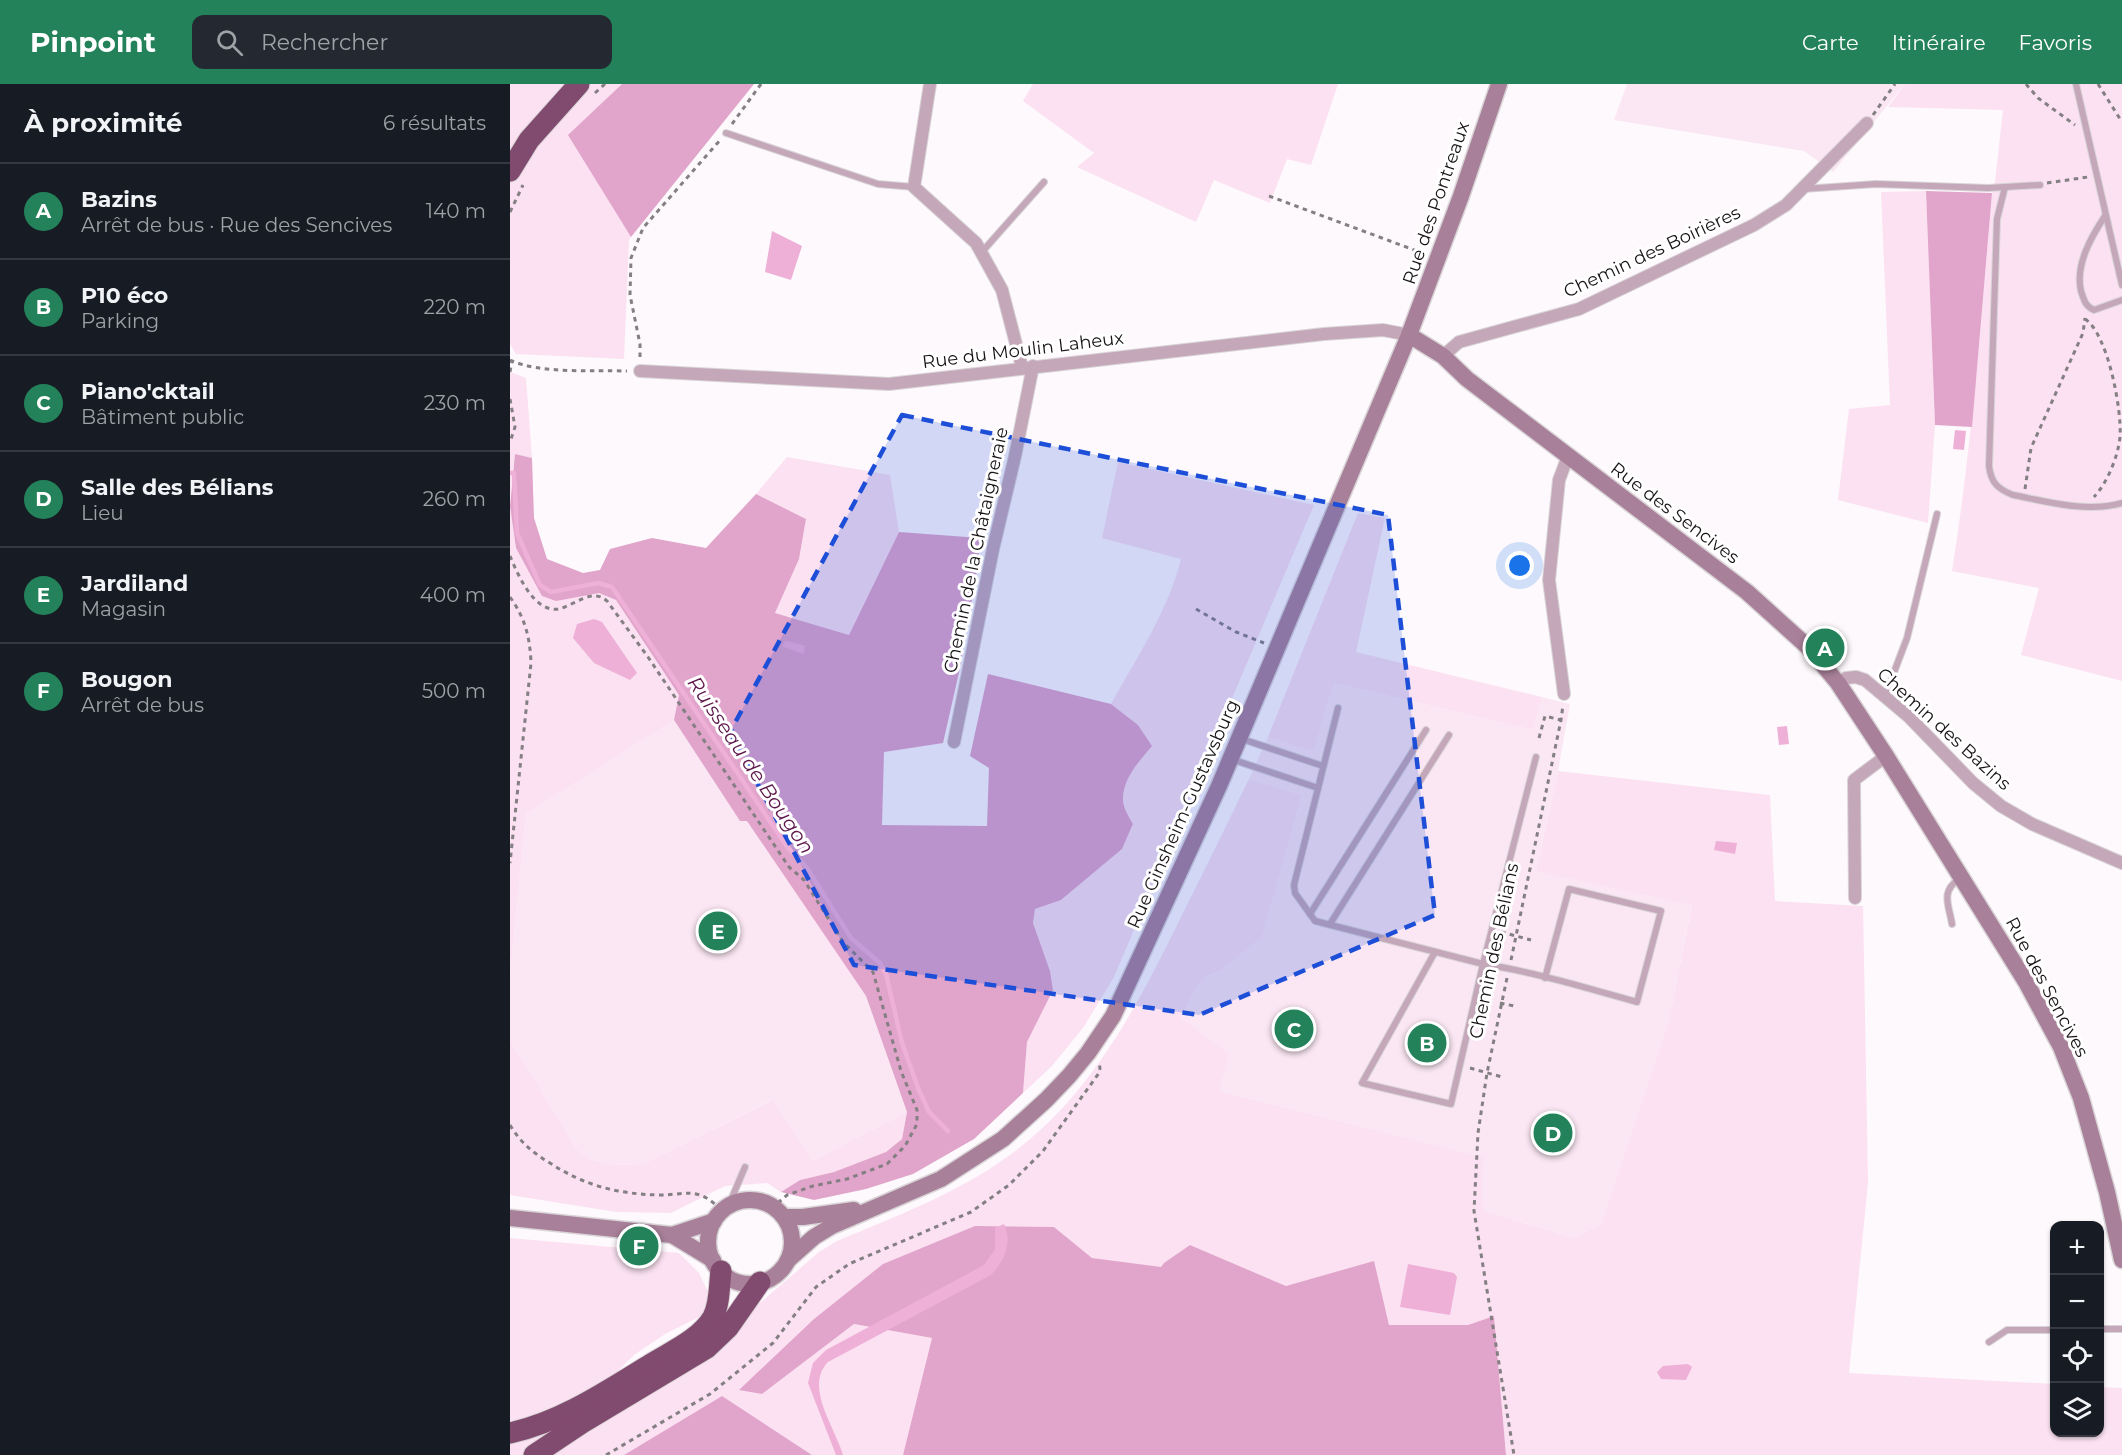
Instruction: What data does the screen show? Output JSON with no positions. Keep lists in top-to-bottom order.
{
  "streets": {
    "street": [
      "Rue des Pontreaux",
      "Chemin des Boirières",
      "Rue du Moulin Laheux",
      "Rue des Sencives",
      "Chemin de la Châtaigneraie",
      "Chemin des Bazins",
      "Rue Ginsheim-Gustavsburg"
    ],
    "path": ["Chemin des Bélians"]
  },
  "crossings": [
    ["Rue des Pontreaux", "Rue du Moulin Laheux"],
    ["Rue des Pontreaux", "Rue des Sencives"],
    ["Rue des Pontreaux", "Rue Ginsheim-Gustavsburg"],
    ["Chemin des Boirières", "Rue des Sencives"],
    ["Rue du Moulin Laheux", "Rue des Sencives"],
    ["Rue du Moulin Laheux", "Chemin de la Châtaigneraie"],
    ["Rue du Moulin Laheux", "Rue Ginsheim-Gustavsburg"],
    ["Rue des Sencives", "Chemin des Bazins"],
    ["Rue des Sencives", "Rue Ginsheim-Gustavsburg"]
  ],
  "water": ["Ruisseau de Bougon"],
  "page": {
    "header": "Pinpoint",
    "search": "Rechercher",
    "nav": ["Carte", "Itinéraire", "Favoris"],
    "heading": ["À proximité", "6 résultats"],
    "list": [
      {
        "mark": "A",
        "name": "Bazins",
        "note": "Arrêt de bus · Rue des Sencives",
        "value": "140 m"
      },
      {
        "mark": "B",
        "name": "P10 éco",
        "note": "Parking",
        "value": "220 m"
      },
      {
        "mark": "C",
        "name": "Piano'cktail",
        "note": "Bâtiment public",
        "value": "230 m"
      },
      {
        "mark": "D",
        "name": "Salle des Bélians",
        "note": "Lieu",
        "value": "260 m"
      },
      {
        "mark": "E",
        "name": "Jardiland",
        "note": "Magasin",
        "value": "400 m"
      },
      {
        "mark": "F",
        "name": "Bougon",
        "note": "Arrêt de bus",
        "value": "500 m"
      }
    ],
    "pins": [
      "A",
      "E",
      "C",
      "B",
      "D",
      "F"
    ],
    "map_buttons": ["+", "−"]
  }
}
